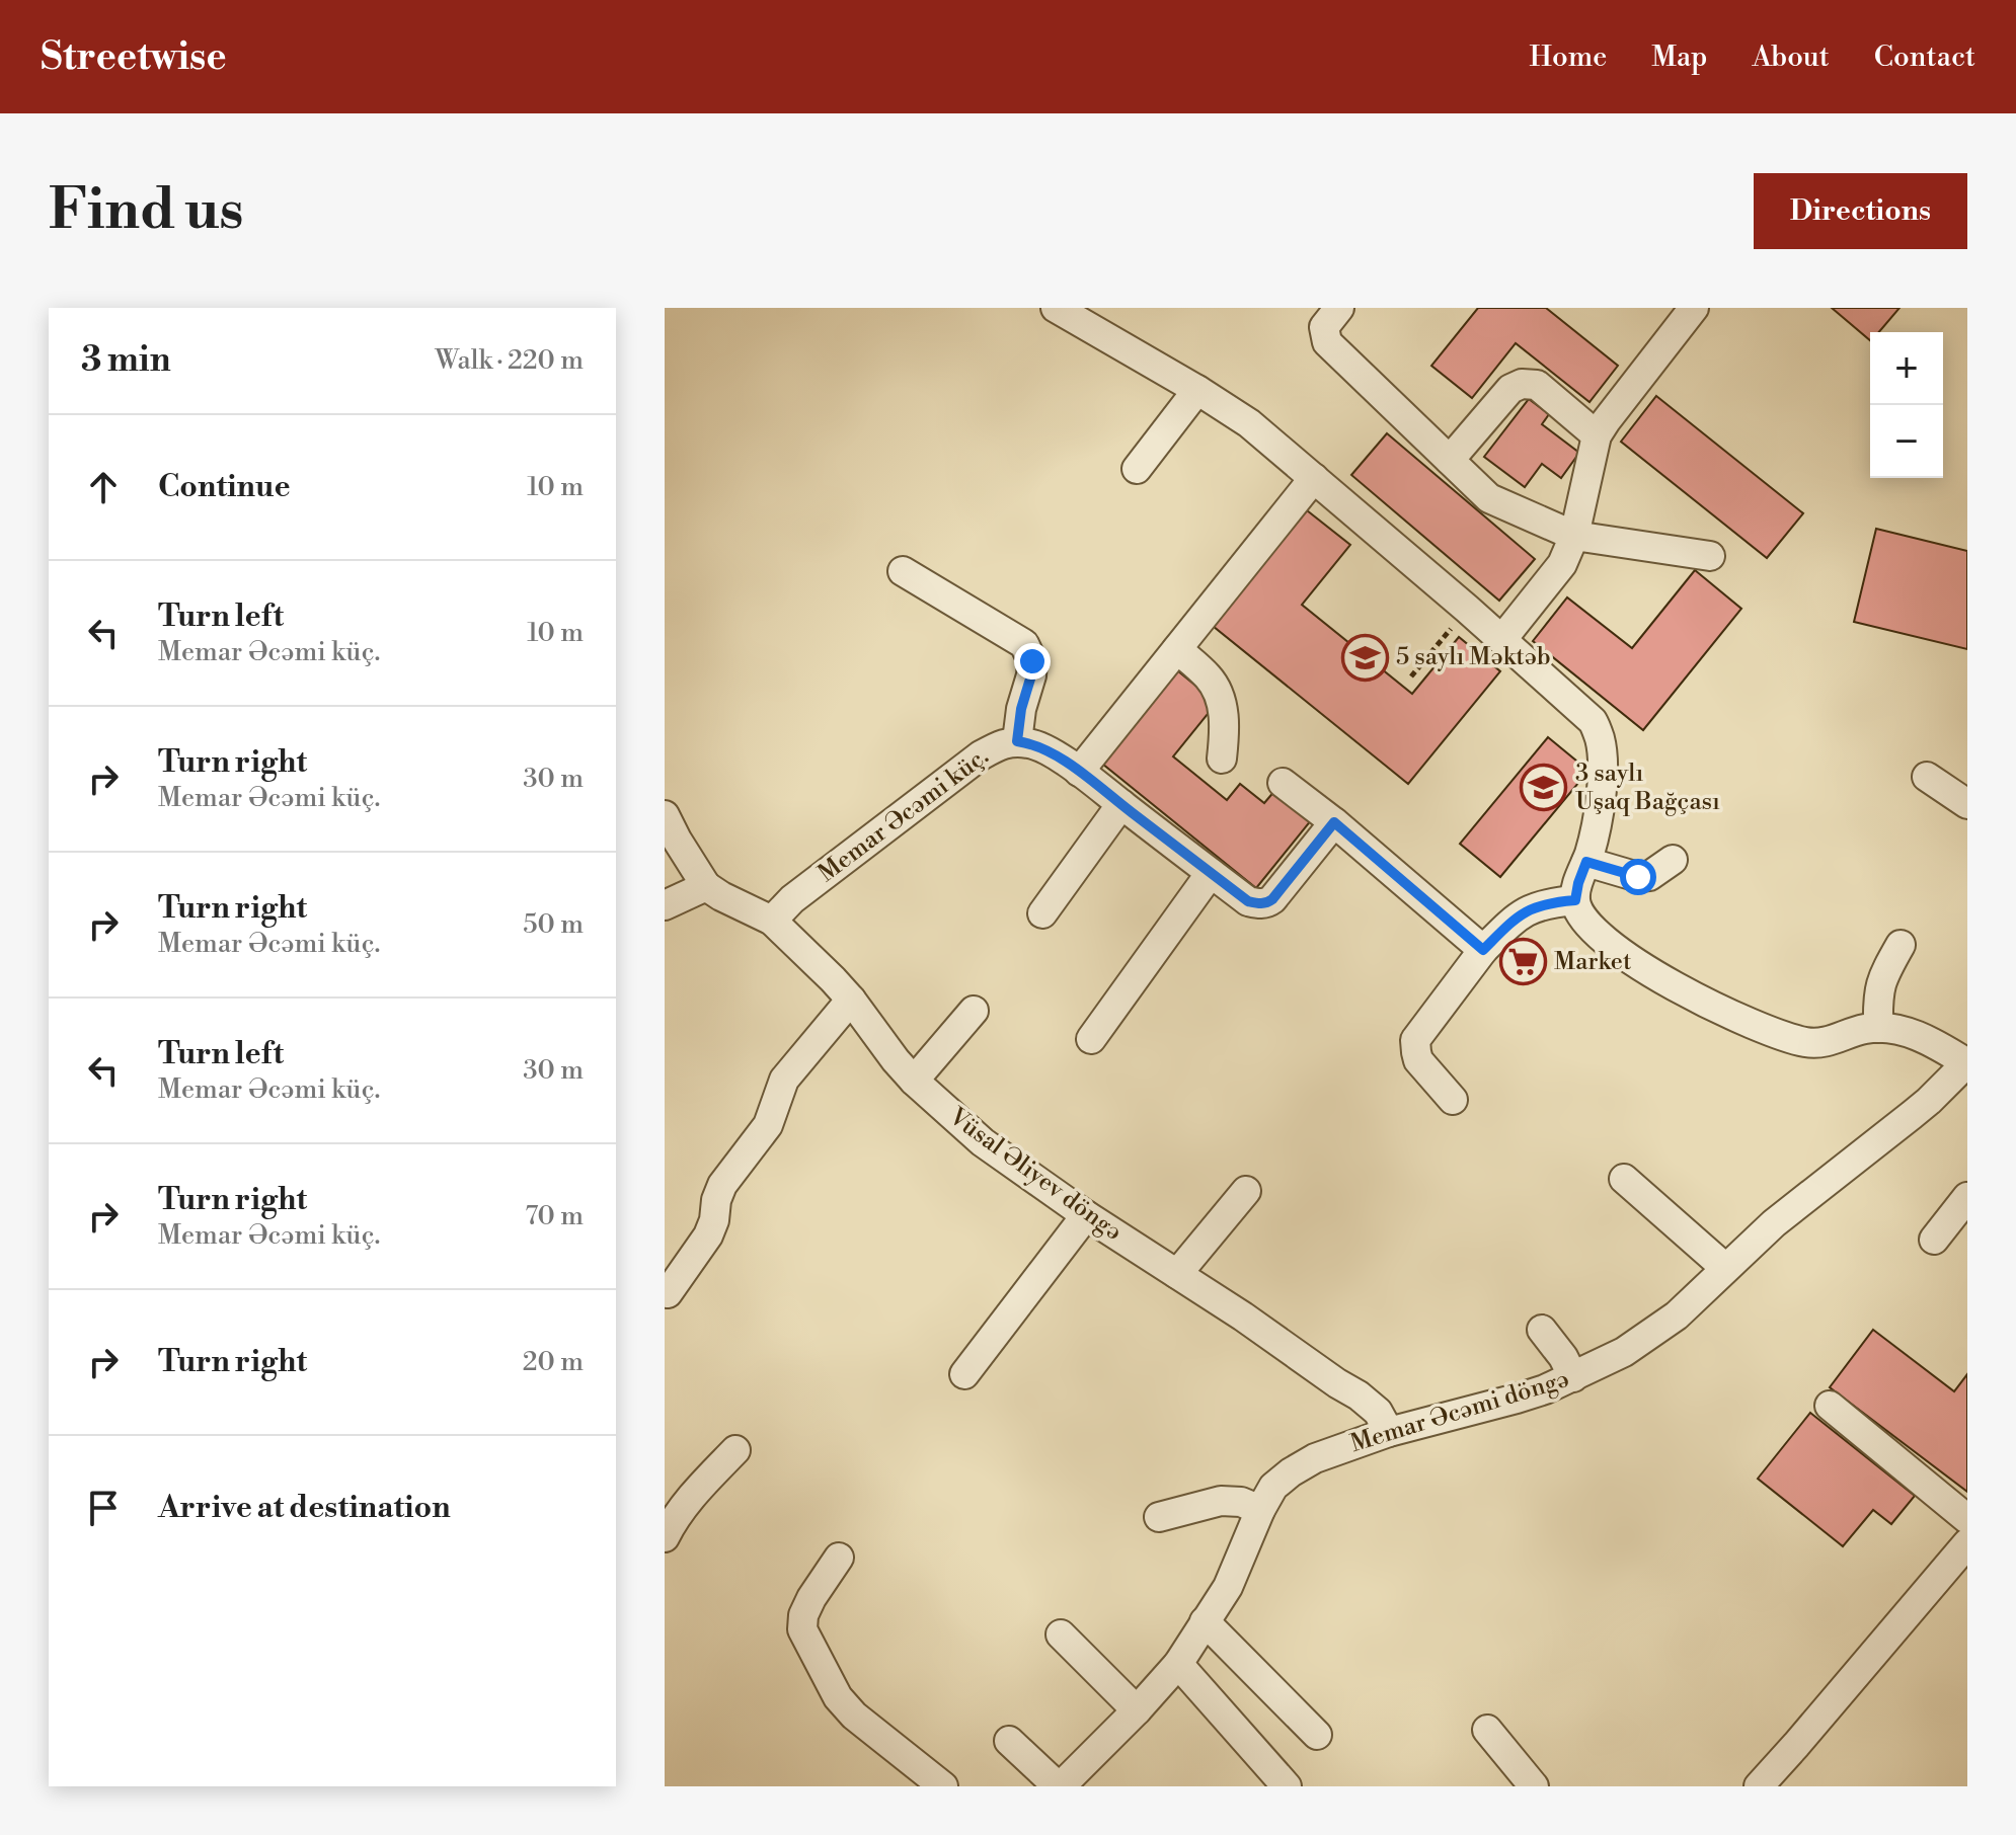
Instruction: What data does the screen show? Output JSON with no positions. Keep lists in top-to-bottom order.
{
  "streets": {
    "street": ["Memar Əcəmi küç.", "Vüsal Əliyev döngə", "Memar Əcəmi döngə"]
  },
  "crossings": [
    ["Memar Əcəmi küç.", "Vüsal Əliyev döngə"],
    ["Vüsal Əliyev döngə", "Memar Əcəmi döngə"]
  ],
  "places": {
    "school or university": ["5 saylı Məktəb", "3 saylı Uşaq Bağçası"],
    "supermarket": ["Market"]
  },
  "page": {
    "header": "Streetwise",
    "nav": [
      "Home",
      "Map",
      "About",
      "Contact"
    ],
    "buttons": "Directions",
    "title": "Find us",
    "heading": ["3 min", "Walk · 220 m"],
    "map_buttons": ["+", "−"],
    "list": [
      ["Continue", "10 m"],
      ["Turn left", "Memar Əcəmi küç.", "10 m"],
      ["Turn right", "Memar Əcəmi küç.", "30 m"],
      ["Turn right", "Memar Əcəmi küç.", "50 m"],
      ["Turn left", "Memar Əcəmi küç.", "30 m"],
      ["Turn right", "Memar Əcəmi küç.", "70 m"],
      ["Turn right", "20 m"],
      "Arrive at destination"
    ]
  }
}
